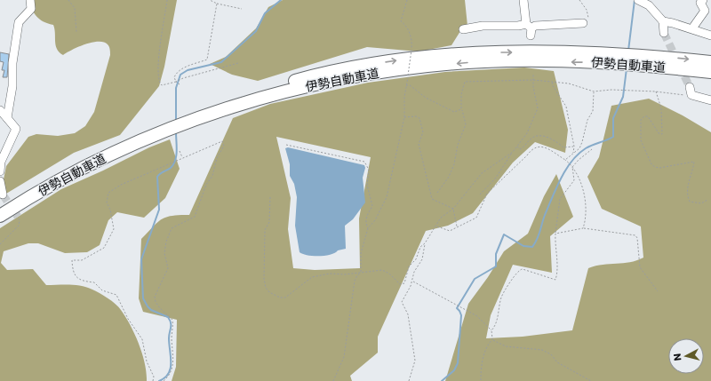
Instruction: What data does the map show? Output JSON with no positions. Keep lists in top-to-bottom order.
{
  "streets": {
    "highway": ["伊勢自動車道"]
  },
  "north": "left"
}
